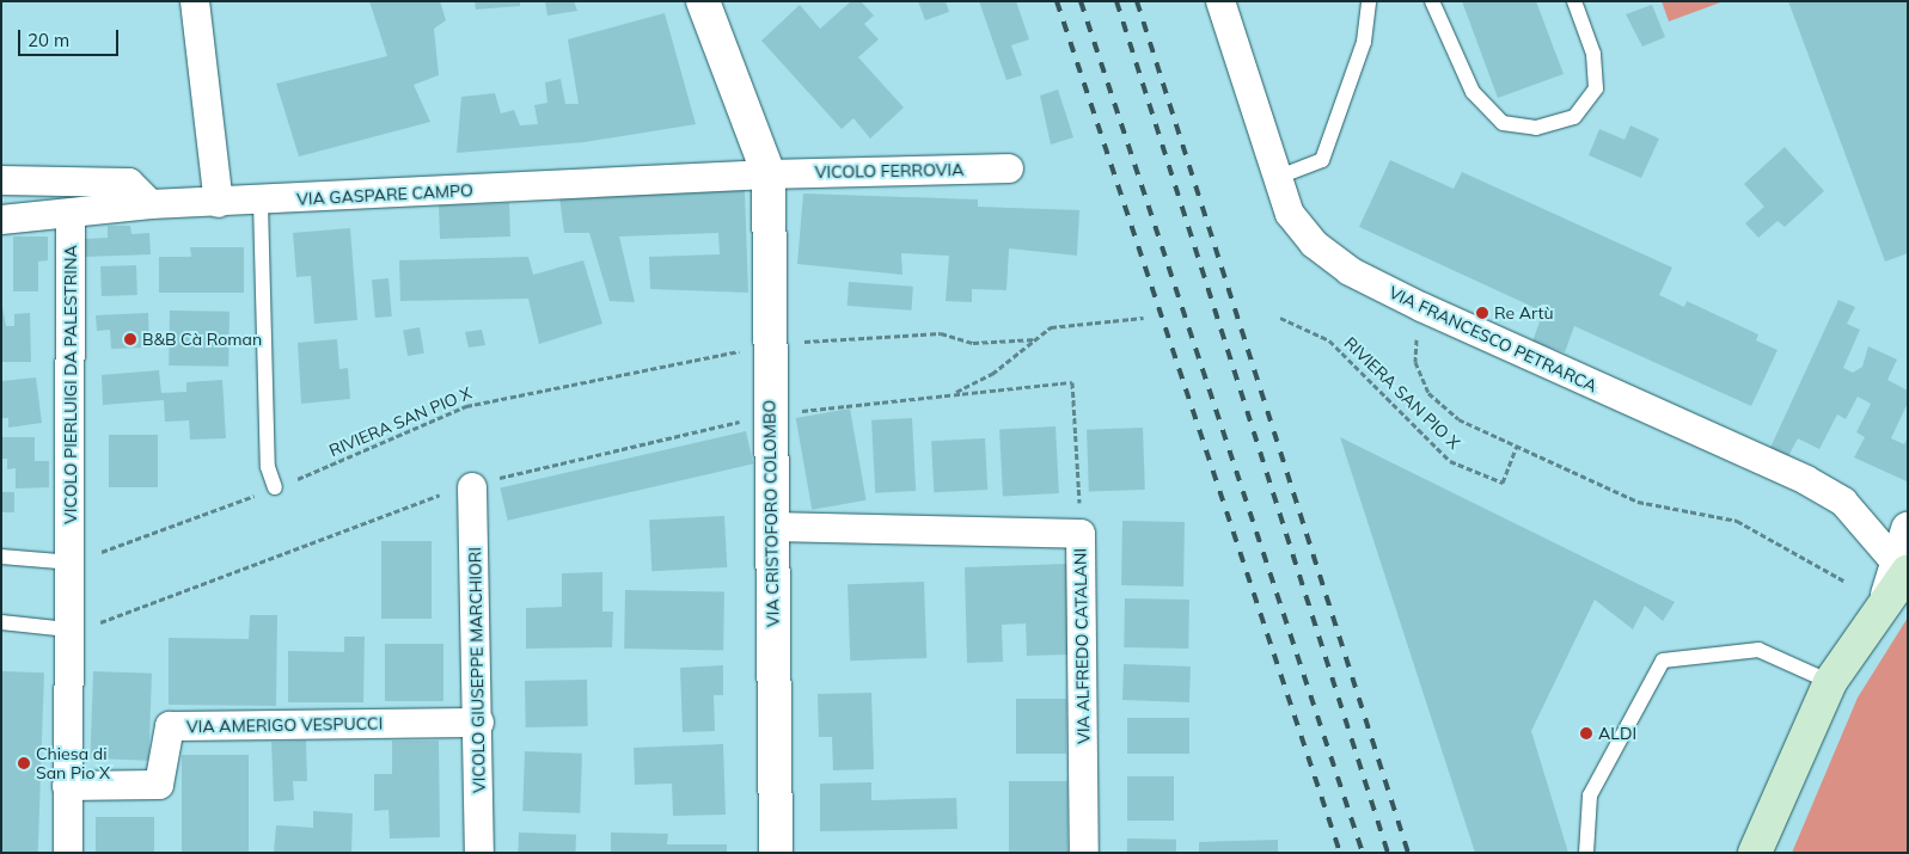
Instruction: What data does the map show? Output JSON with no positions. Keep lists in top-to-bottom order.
{
  "streets": {
    "street": [
      "VICOLO FERROVIA",
      "VIA GASPARE CAMPO",
      "VIA FRANCESCO PETRARCA",
      "VICOLO PIERLUIGI DA PALESTRINA",
      "VIA CRISTOFORO COLOMBO",
      "VIA ALFREDO CATALANI",
      "VICOLO GIUSEPPE MARCHIORI",
      "VIA AMERIGO VESPUCCI"
    ],
    "path": ["RIVIERA SAN PIO X"]
  },
  "crossings": [
    ["VICOLO FERROVIA", "VIA GASPARE CAMPO"],
    ["VICOLO FERROVIA", "VIA CRISTOFORO COLOMBO"],
    ["VIA GASPARE CAMPO", "VICOLO PIERLUIGI DA PALESTRINA"],
    ["VIA GASPARE CAMPO", "VIA CRISTOFORO COLOMBO"],
    ["VICOLO PIERLUIGI DA PALESTRINA", "RIVIERA SAN PIO X"],
    ["VICOLO PIERLUIGI DA PALESTRINA", "VIA AMERIGO VESPUCCI"],
    ["VIA CRISTOFORO COLOMBO", "VIA ALFREDO CATALANI"],
    ["VICOLO GIUSEPPE MARCHIORI", "VIA AMERIGO VESPUCCI"]
  ],
  "places": [
    "Re Artù",
    "B&B Cà Roman",
    "ALDI",
    "Chiesa di San Pio X"
  ],
  "scale_bar": "20 m"
}
